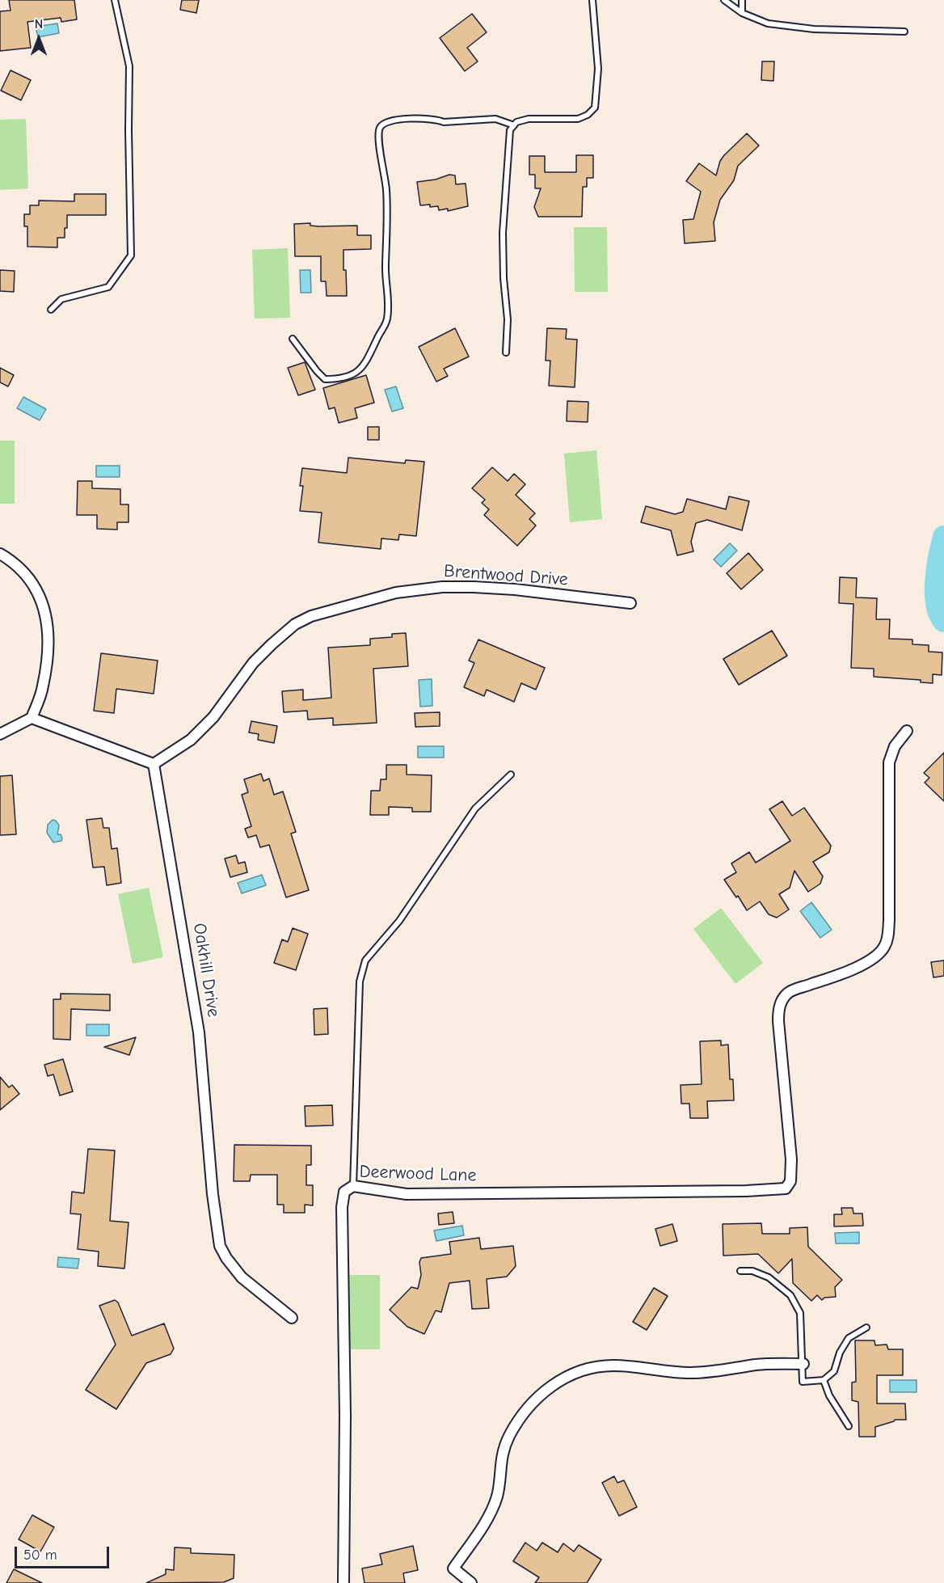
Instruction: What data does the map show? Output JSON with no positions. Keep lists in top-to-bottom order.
{
  "streets": {
    "street": ["Brentwood Drive", "Oakhill Drive", "Deerwood Lane"]
  },
  "crossings": [
    ["Brentwood Drive", "Oakhill Drive"]
  ],
  "scale_bar": "50 m",
  "north": "top"
}
